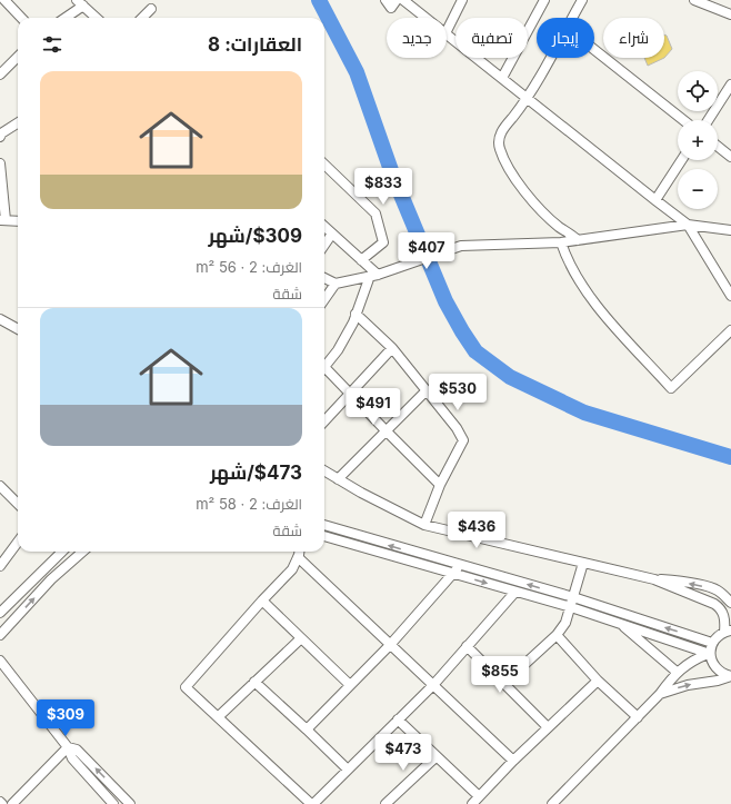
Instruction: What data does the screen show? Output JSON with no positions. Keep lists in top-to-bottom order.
{
  "page": {
    "chip": [
      "شراء",
      "إيجار",
      "تصفية",
      "جديد"
    ],
    "heading": "العقارات: 8",
    "map_buttons": ["+", "−"],
    "list": [
      {
        "name": "$309/شهر",
        "note": "الغرف: 2 · 56 m² · شقة"
      },
      {
        "name": "$473/شهر",
        "note": "الغرف: 2 · 58 m² · شقة"
      }
    ],
    "price": [
      "$833",
      "$407",
      "$530",
      "$491",
      "$436",
      "$855",
      "$309",
      "$473"
    ]
  }
}
